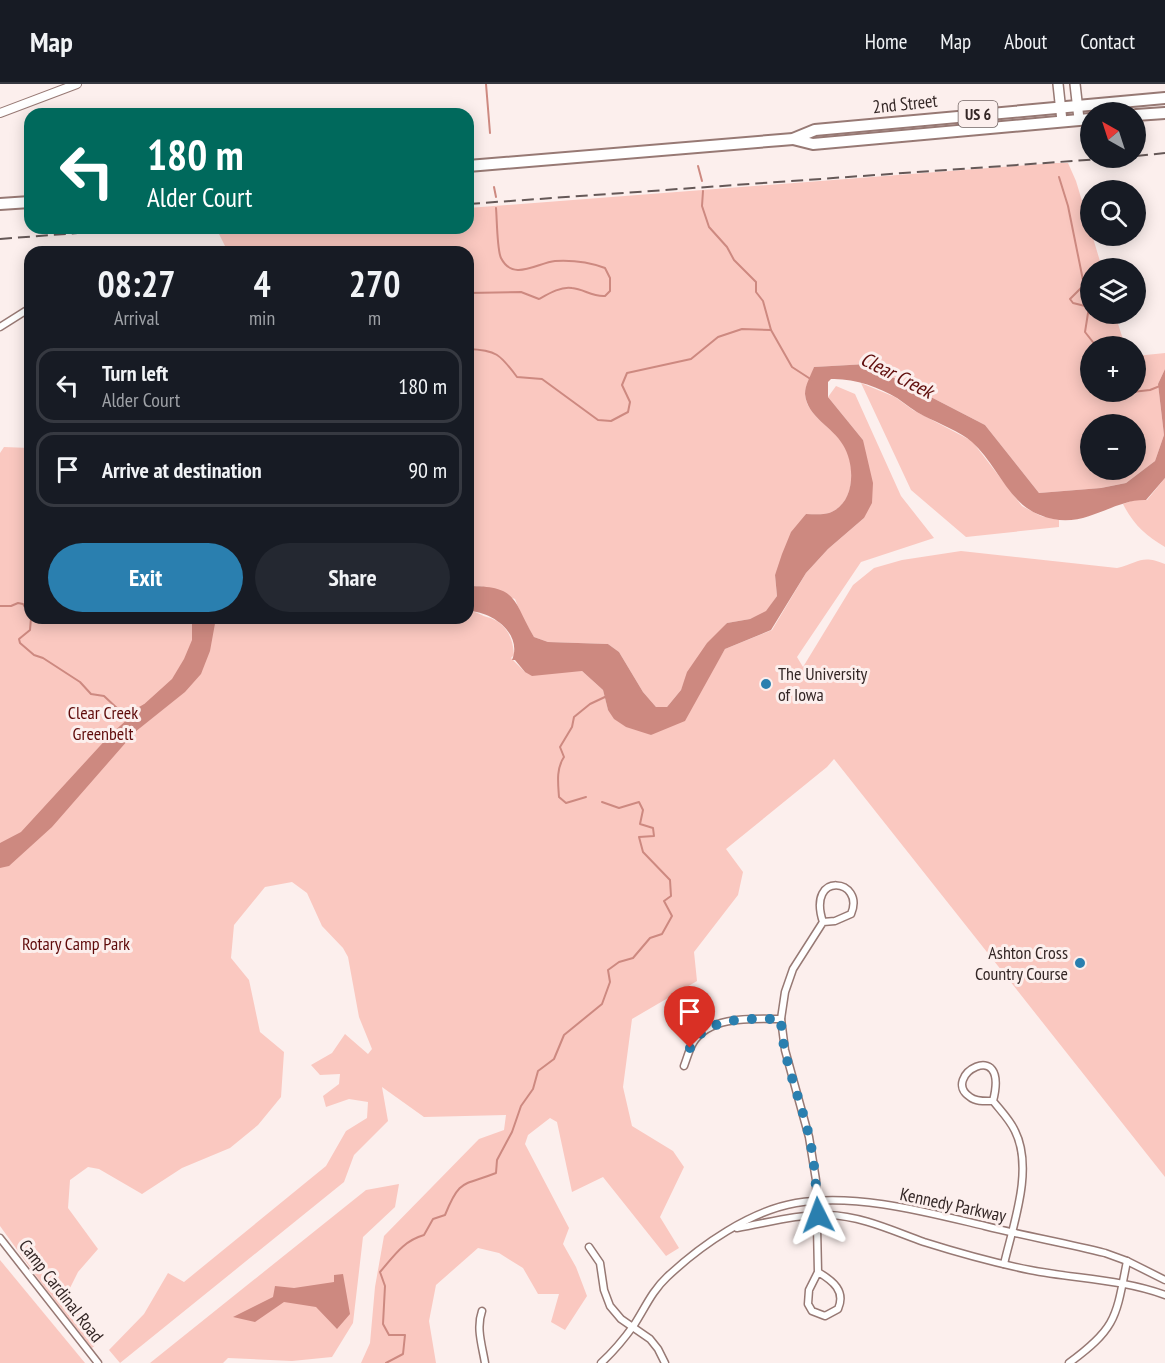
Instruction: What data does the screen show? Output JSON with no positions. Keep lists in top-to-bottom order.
{
  "streets": {
    "main road": ["2nd Street", "US 6"],
    "street": ["Kennedy Parkway", "Camp Cardinal Road"]
  },
  "water": ["Clear Creek"],
  "parks": ["Clear Creek Greenbelt", "Rotary Camp Park"],
  "places": ["The University of Iowa", "Ashton Cross Country Course"],
  "north": "top left",
  "page": {
    "header": "Map",
    "nav": [
      "Home",
      "Map",
      "About",
      "Contact"
    ],
    "map_buttons": ["+", "−"],
    "turn": ["180 m", "Alder Court"],
    "eta": [
      "08:27",
      "Arrival",
      "4",
      "min",
      "270",
      "m"
    ],
    "list": [
      {
        "name": "Turn left",
        "note": "Alder Court",
        "value": "180 m"
      },
      {
        "name": "Arrive at destination",
        "value": "90 m"
      }
    ],
    "buttons": ["Exit", "Share"]
  }
}
